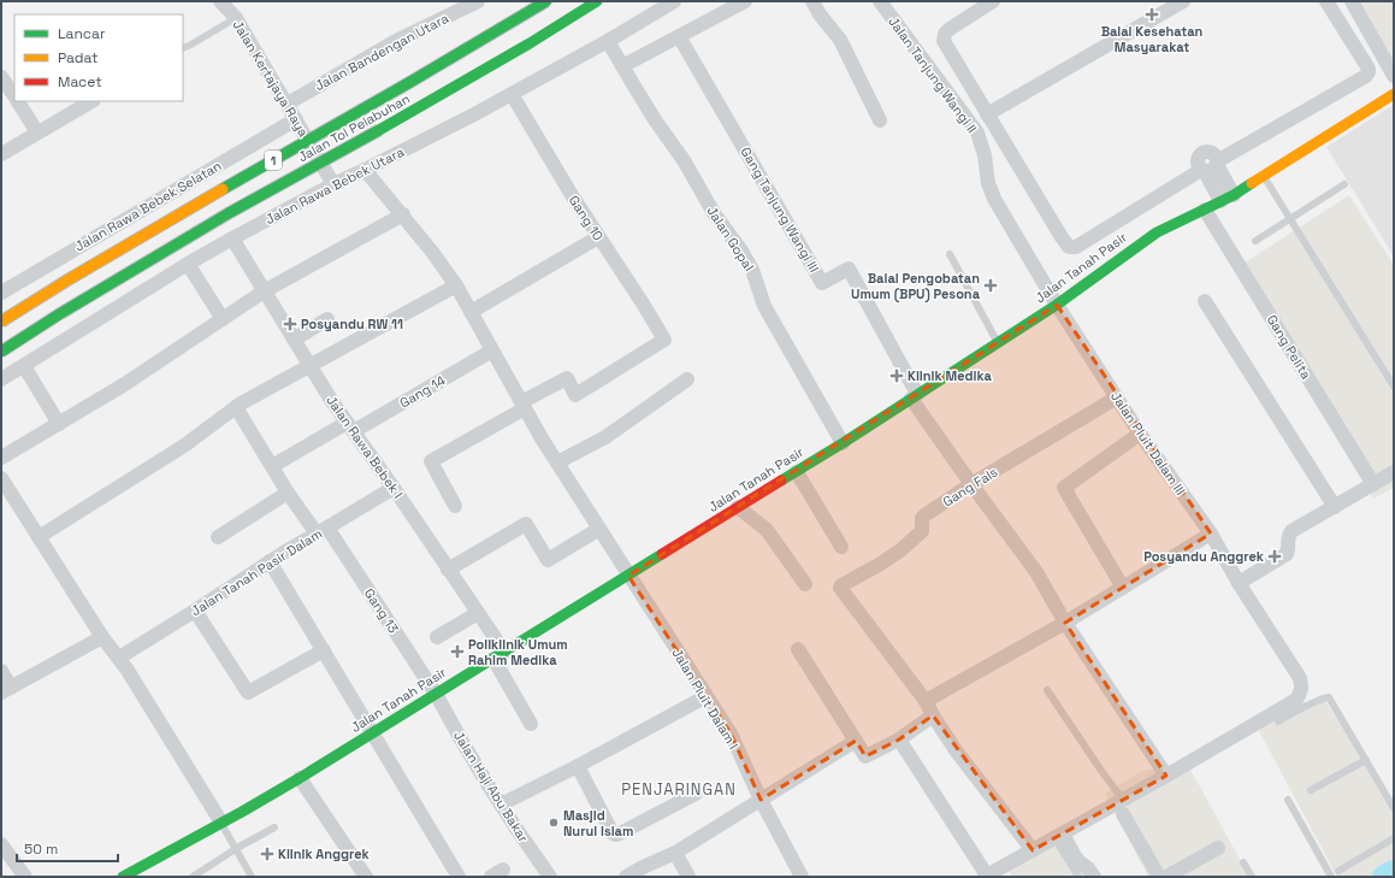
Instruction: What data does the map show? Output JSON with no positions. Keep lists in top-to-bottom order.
{
  "streets": {
    "main road": ["Jalan Tol Pelabuhan", "1", "Jalan Tanah Pasir"],
    "street": [
      "Jalan Bandengan Utara",
      "Jalan Tanjung Wangi II",
      "Jalan Kertajaya Raya",
      "Jalan Rawa Bebek Utara",
      "Jalan Rawa Bebek Selatan",
      "Gang Tanjung Wangi III",
      "Gang 10",
      "Jalan Gopal",
      "Gang Pelita",
      "Gang 14",
      "Jalan Pluit Dalam III",
      "Jalan Rawa Bebek I",
      "Gang Fals",
      "Jalan Tanah Pasir Dalam",
      "Gang 13",
      "Jalan Pluit Dalam I",
      "Jalan Haji Abu Bakar"
    ]
  },
  "crossings": [
    ["Jalan Bandengan Utara", "Jalan Kertajaya Raya"],
    ["Jalan Tanjung Wangi II", "Jalan Tanah Pasir"],
    ["Jalan Tanjung Wangi II", "Jalan Pluit Dalam III"],
    ["Jalan Kertajaya Raya", "Jalan Rawa Bebek Utara"],
    ["Jalan Kertajaya Raya", "Jalan Rawa Bebek Selatan"],
    ["Jalan Rawa Bebek Utara", "Gang 10"],
    ["Jalan Rawa Bebek Utara", "Jalan Gopal"],
    ["Jalan Rawa Bebek Utara", "Jalan Rawa Bebek I"],
    ["Gang Tanjung Wangi III", "Jalan Tanah Pasir"],
    ["Jalan Gopal", "Jalan Tanah Pasir"],
    ["Jalan Tanah Pasir", "Gang Pelita"],
    ["Jalan Tanah Pasir", "Jalan Pluit Dalam III"],
    ["Jalan Tanah Pasir", "Jalan Rawa Bebek I"],
    ["Jalan Tanah Pasir", "Gang 13"],
    ["Jalan Tanah Pasir", "Jalan Pluit Dalam I"],
    ["Jalan Tanah Pasir", "Jalan Haji Abu Bakar"],
    ["Gang 14", "Jalan Rawa Bebek I"],
    ["Gang 14", "Gang 13"],
    ["Jalan Pluit Dalam III", "Gang Fals"],
    ["Jalan Rawa Bebek I", "Jalan Tanah Pasir Dalam"],
    ["Jalan Tanah Pasir Dalam", "Gang 13"],
    ["Gang 13", "Jalan Haji Abu Bakar"]
  ],
  "districts": ["PENJARINGAN"],
  "places": {
    "health": [
      "Balai Kesehatan Masyarakat",
      "Balai Pengobatan Umum (BPU) Pesona",
      "Posyandu RW 11",
      "Klinik Medika",
      "Posyandu Anggrek",
      "Poliklinik Umum Rahim Medika",
      "Klinik Anggrek"
    ],
    "other": ["Masjid Nurul Islam"]
  },
  "legend": ["Lancar", "Padat", "Macet"],
  "scale_bar": "50 m"
}
